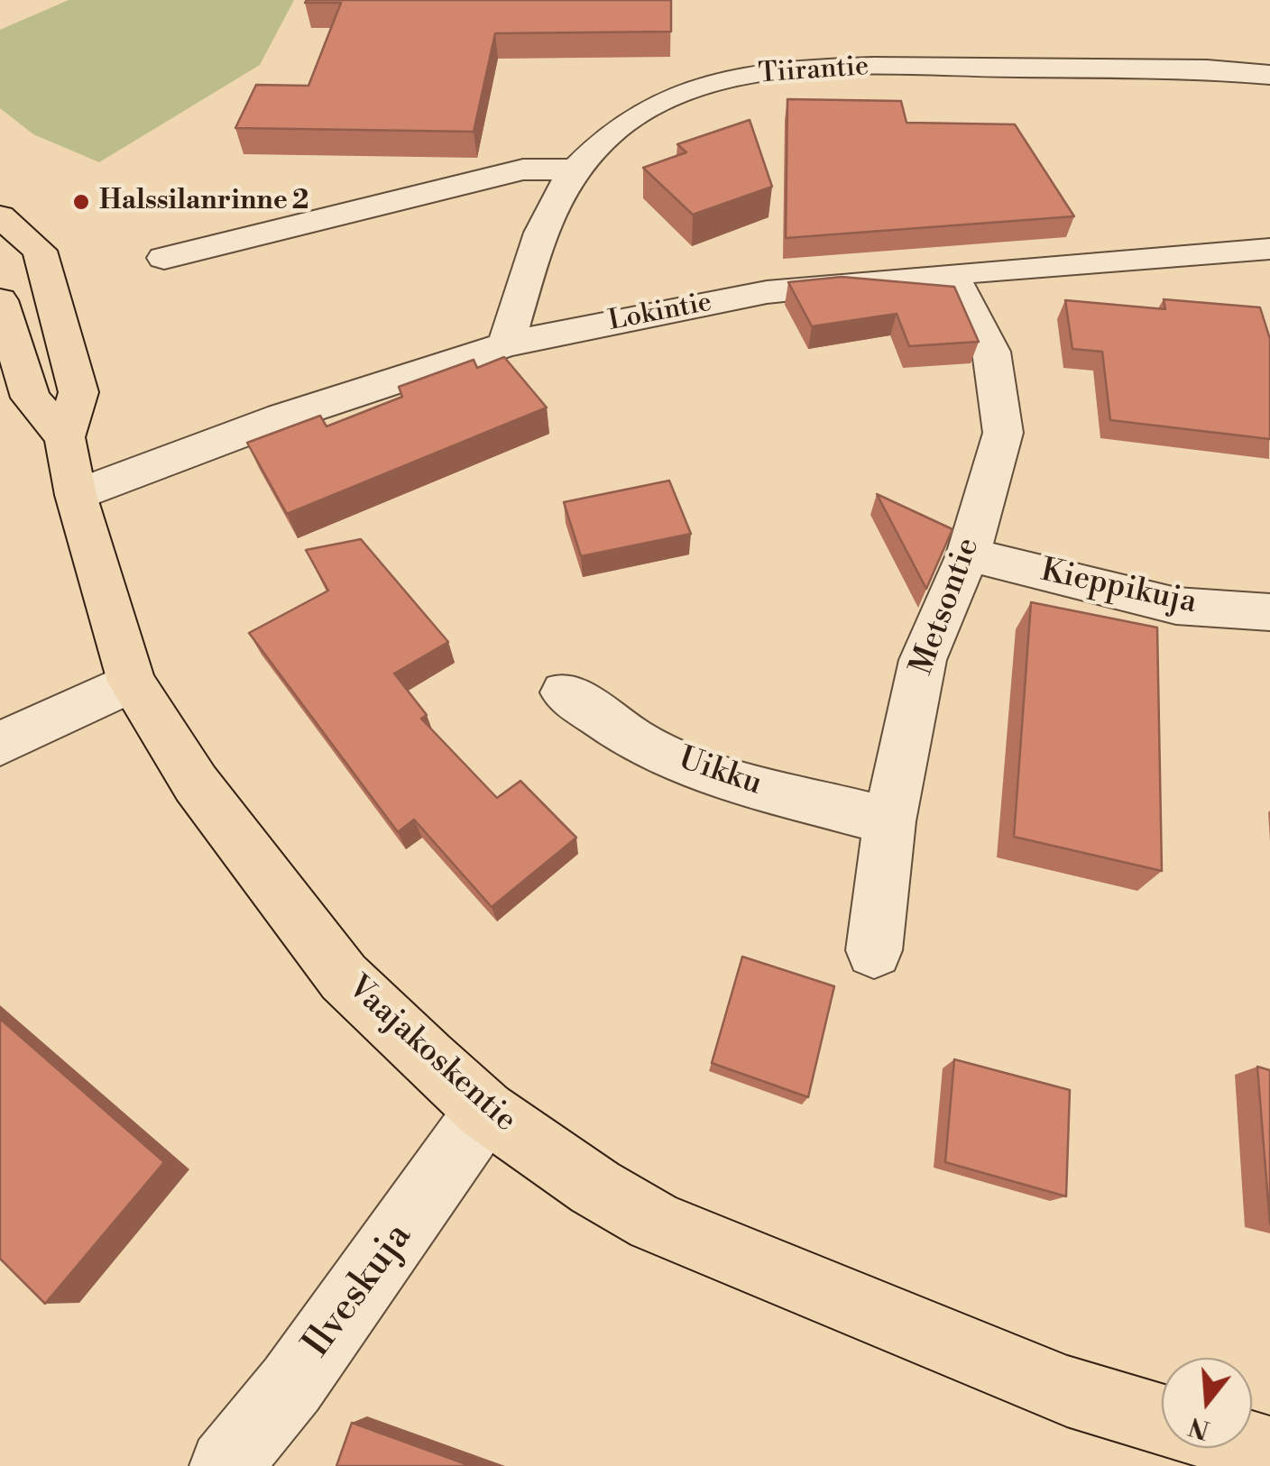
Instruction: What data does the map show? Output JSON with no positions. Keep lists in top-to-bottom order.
{
  "streets": {
    "main road": ["Vaajakoskentie"],
    "street": [
      "Tiirantie",
      "Lokintie",
      "Kieppikuja",
      "Metsontie",
      "Uikku",
      "Ilveskuja"
    ]
  },
  "crossings": [
    ["Tiirantie", "Lokintie"],
    ["Lokintie", "Metsontie"],
    ["Lokintie", "Vaajakoskentie"],
    ["Kieppikuja", "Metsontie"],
    ["Metsontie", "Uikku"],
    ["Vaajakoskentie", "Ilveskuja"]
  ],
  "places": ["Halssilanrinne 2"],
  "north": "bottom"
}
